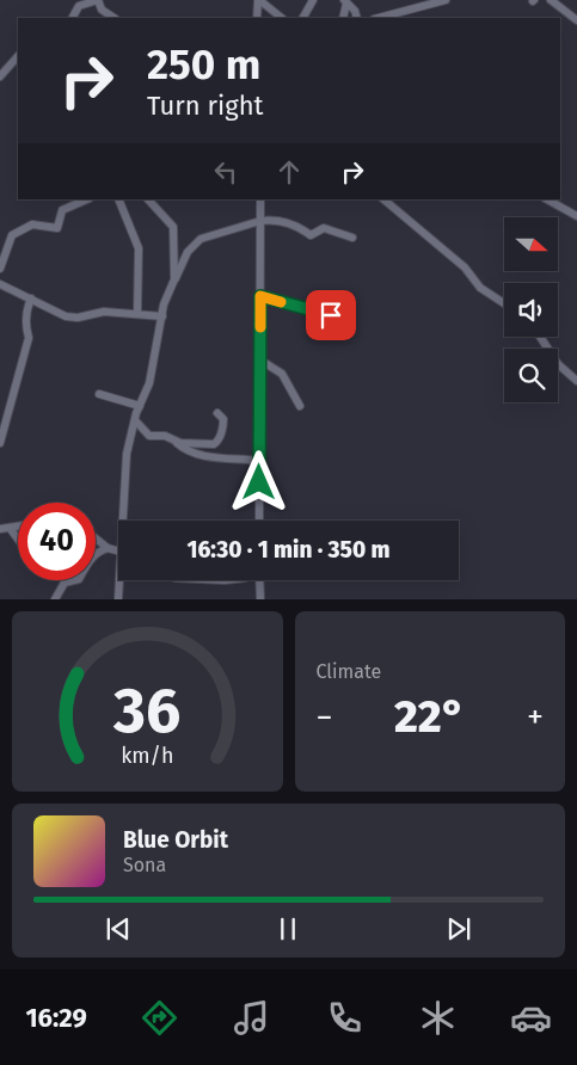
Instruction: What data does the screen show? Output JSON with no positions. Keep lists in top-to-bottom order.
{
  "north": "right",
  "page": {
    "turn": ["250 m", "Turn right"],
    "limit": "40",
    "trip": "16:30 · 1 min · 350 m",
    "tile": "Climate",
    "heat": ["−", "22°", "+"],
    "song": ["Blue Orbit", "Sona"],
    "tabs": "16:29",
    "gauge": ["36", "km/h"]
  }
}
